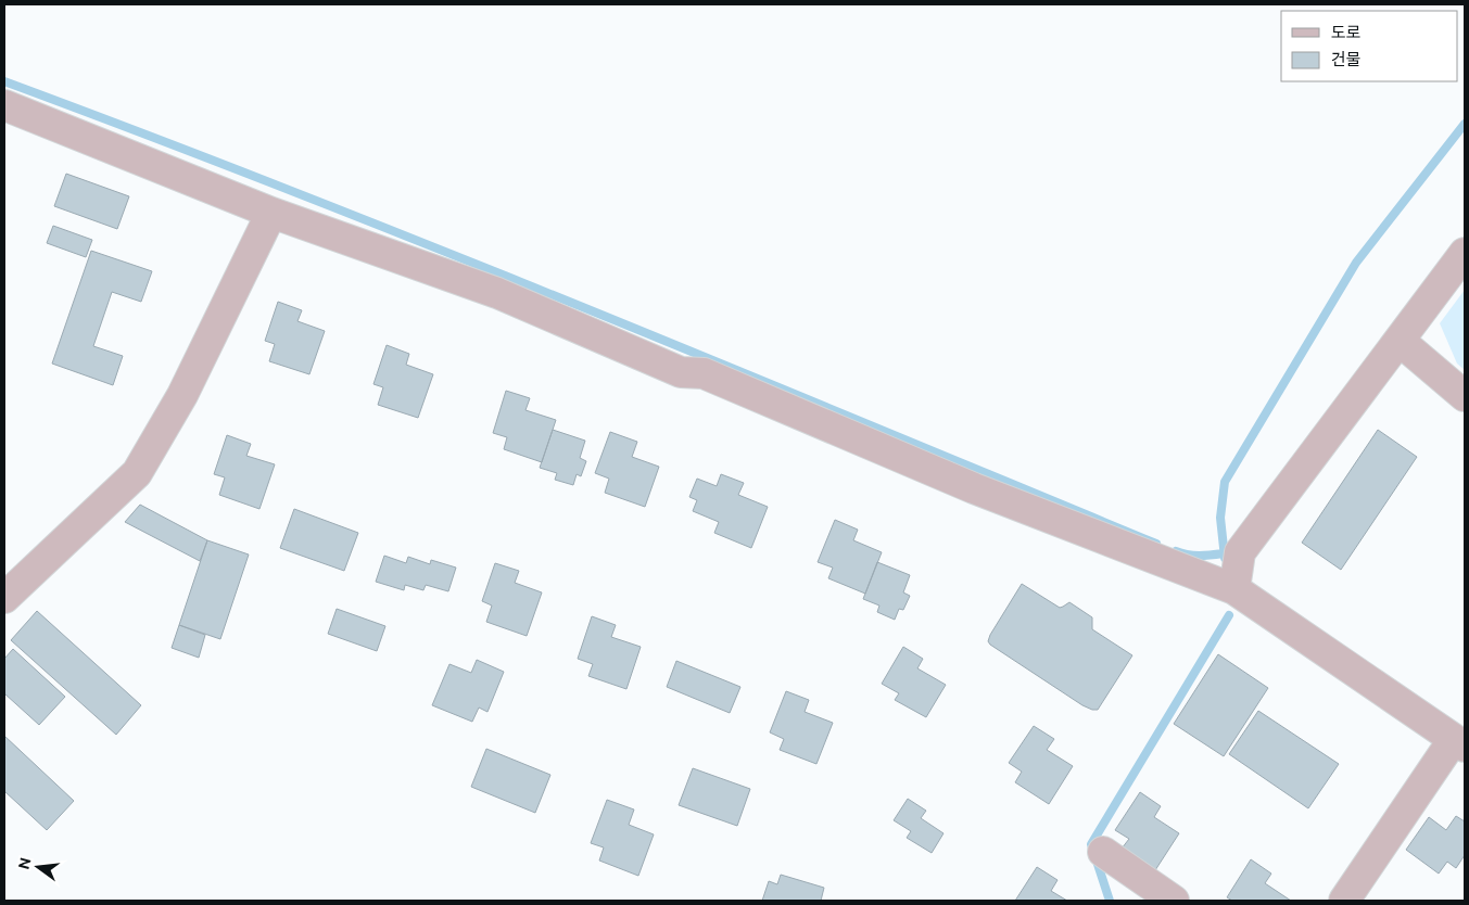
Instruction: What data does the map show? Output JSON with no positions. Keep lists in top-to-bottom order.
{
  "legend": ["도로", "건물"],
  "north": "left"
}
